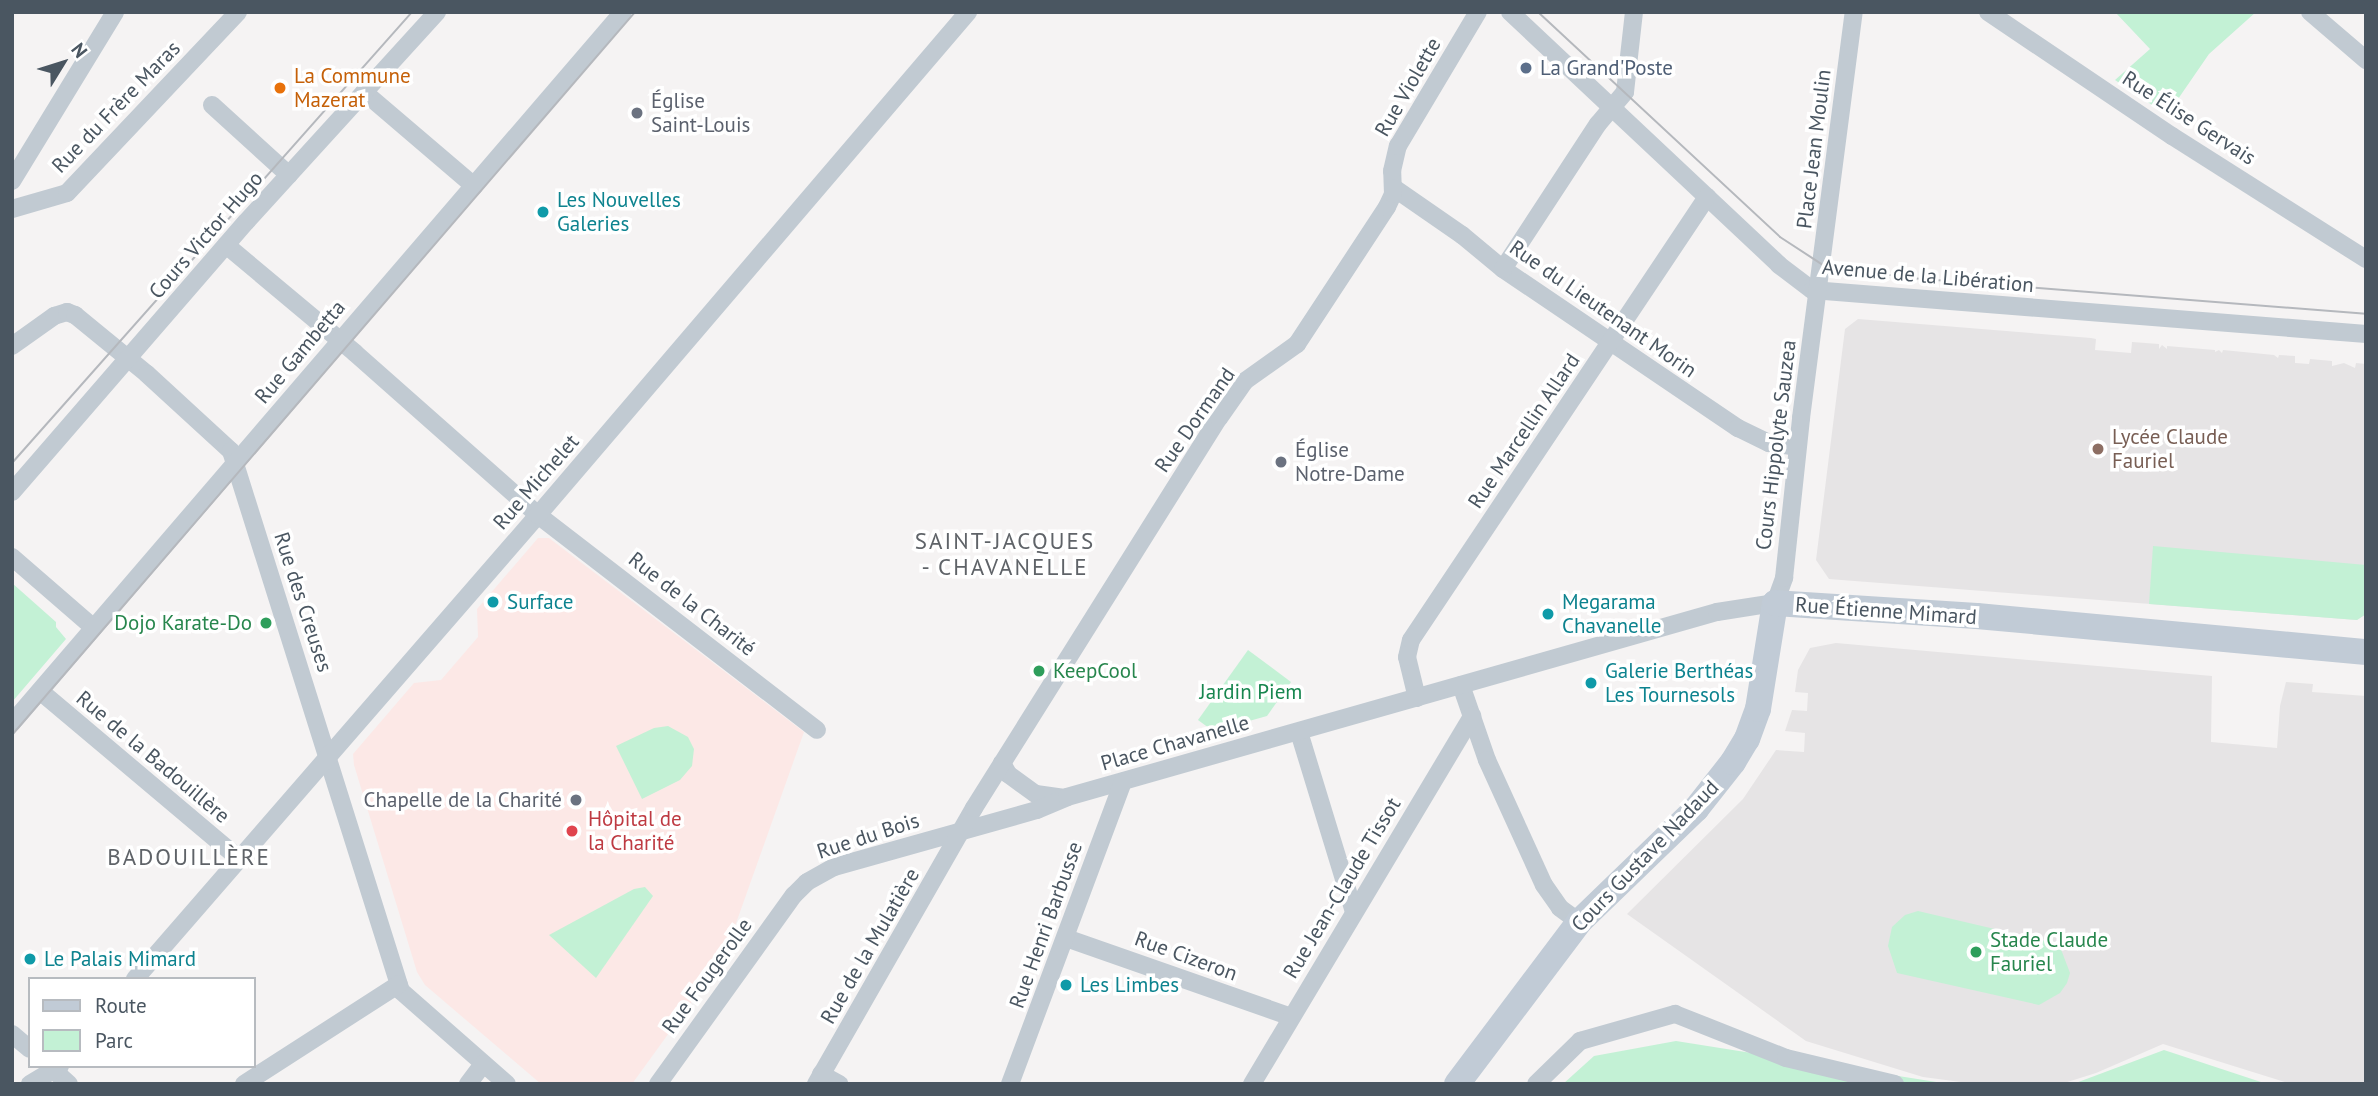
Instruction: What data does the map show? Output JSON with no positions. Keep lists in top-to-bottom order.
{
  "streets": {
    "main road": ["Rue Étienne Mimard", "Cours Gustave Nadaud"],
    "street": [
      "Rue Violette",
      "Rue du Frère Maras",
      "Rue Élise Gervais",
      "Place Jean Moulin",
      "Cours Victor Hugo",
      "Avenue de la Libération",
      "Rue du Lieutenant Morin",
      "Rue Gambetta",
      "Rue Dormand",
      "Rue Marcellin Allard",
      "Cours Hippolyte Sauzea",
      "Rue Michelet",
      "Rue des Creuses",
      "Rue de la Charité",
      "Place Chavanelle",
      "Rue de la Badouillère",
      "Rue du Bois",
      "Rue Jean-Claude Tissot",
      "Rue Henri Barbusse",
      "Rue de la Mulatière",
      "Rue Cizeron",
      "Rue Fougerolle"
    ]
  },
  "crossings": [
    ["Rue Violette", "Rue du Lieutenant Morin"],
    ["Rue Violette", "Rue Dormand"],
    ["Place Jean Moulin", "Avenue de la Libération"],
    ["Place Jean Moulin", "Cours Hippolyte Sauzea"],
    ["Cours Victor Hugo", "Rue de la Charité"],
    ["Avenue de la Libération", "Rue Marcellin Allard"],
    ["Avenue de la Libération", "Cours Hippolyte Sauzea"],
    ["Rue du Lieutenant Morin", "Rue Dormand"],
    ["Rue du Lieutenant Morin", "Rue Marcellin Allard"],
    ["Rue du Lieutenant Morin", "Cours Hippolyte Sauzea"],
    ["Rue Gambetta", "Rue des Creuses"],
    ["Rue Gambetta", "Rue de la Charité"],
    ["Rue Gambetta", "Rue de la Badouillère"],
    ["Rue Dormand", "Place Chavanelle"],
    ["Rue Marcellin Allard", "Rue Étienne Mimard"],
    ["Rue Marcellin Allard", "Place Chavanelle"],
    ["Cours Hippolyte Sauzea", "Rue Étienne Mimard"],
    ["Cours Hippolyte Sauzea", "Cours Gustave Nadaud"],
    ["Rue Michelet", "Rue des Creuses"],
    ["Rue Michelet", "Rue de la Charité"],
    ["Rue Michelet", "Rue de la Badouillère"],
    ["Rue Étienne Mimard", "Place Chavanelle"],
    ["Rue Étienne Mimard", "Cours Gustave Nadaud"],
    ["Place Chavanelle", "Rue du Bois"],
    ["Place Chavanelle", "Rue Henri Barbusse"],
    ["Place Chavanelle", "Rue de la Mulatière"],
    ["Rue du Bois", "Rue de la Mulatière"],
    ["Rue du Bois", "Rue Fougerolle"],
    ["Rue Jean-Claude Tissot", "Rue Cizeron"],
    ["Rue Henri Barbusse", "Rue Cizeron"]
  ],
  "districts": ["SAINT-JACQUES - CHAVANELLE", "BADOUILLÈRE"],
  "parks": ["Jardin Piem"],
  "places": [
    "La Grand'Poste",
    "La Commune Mazerat",
    "Église Saint-Louis",
    "Les Nouvelles Galeries",
    "Lycée Claude Fauriel",
    "Église Notre-Dame",
    "Surface",
    "Megarama Chavanelle",
    "Dojo Karate-Do",
    "KeepCool",
    "Galerie Berthéas Les Tournesols",
    "Chapelle de la Charité",
    "Hôpital de la Charité",
    "Stade Claude Fauriel",
    "Le Palais Mimard",
    "Les Limbes"
  ],
  "legend": ["Route", "Parc"],
  "north": "top right"
}
